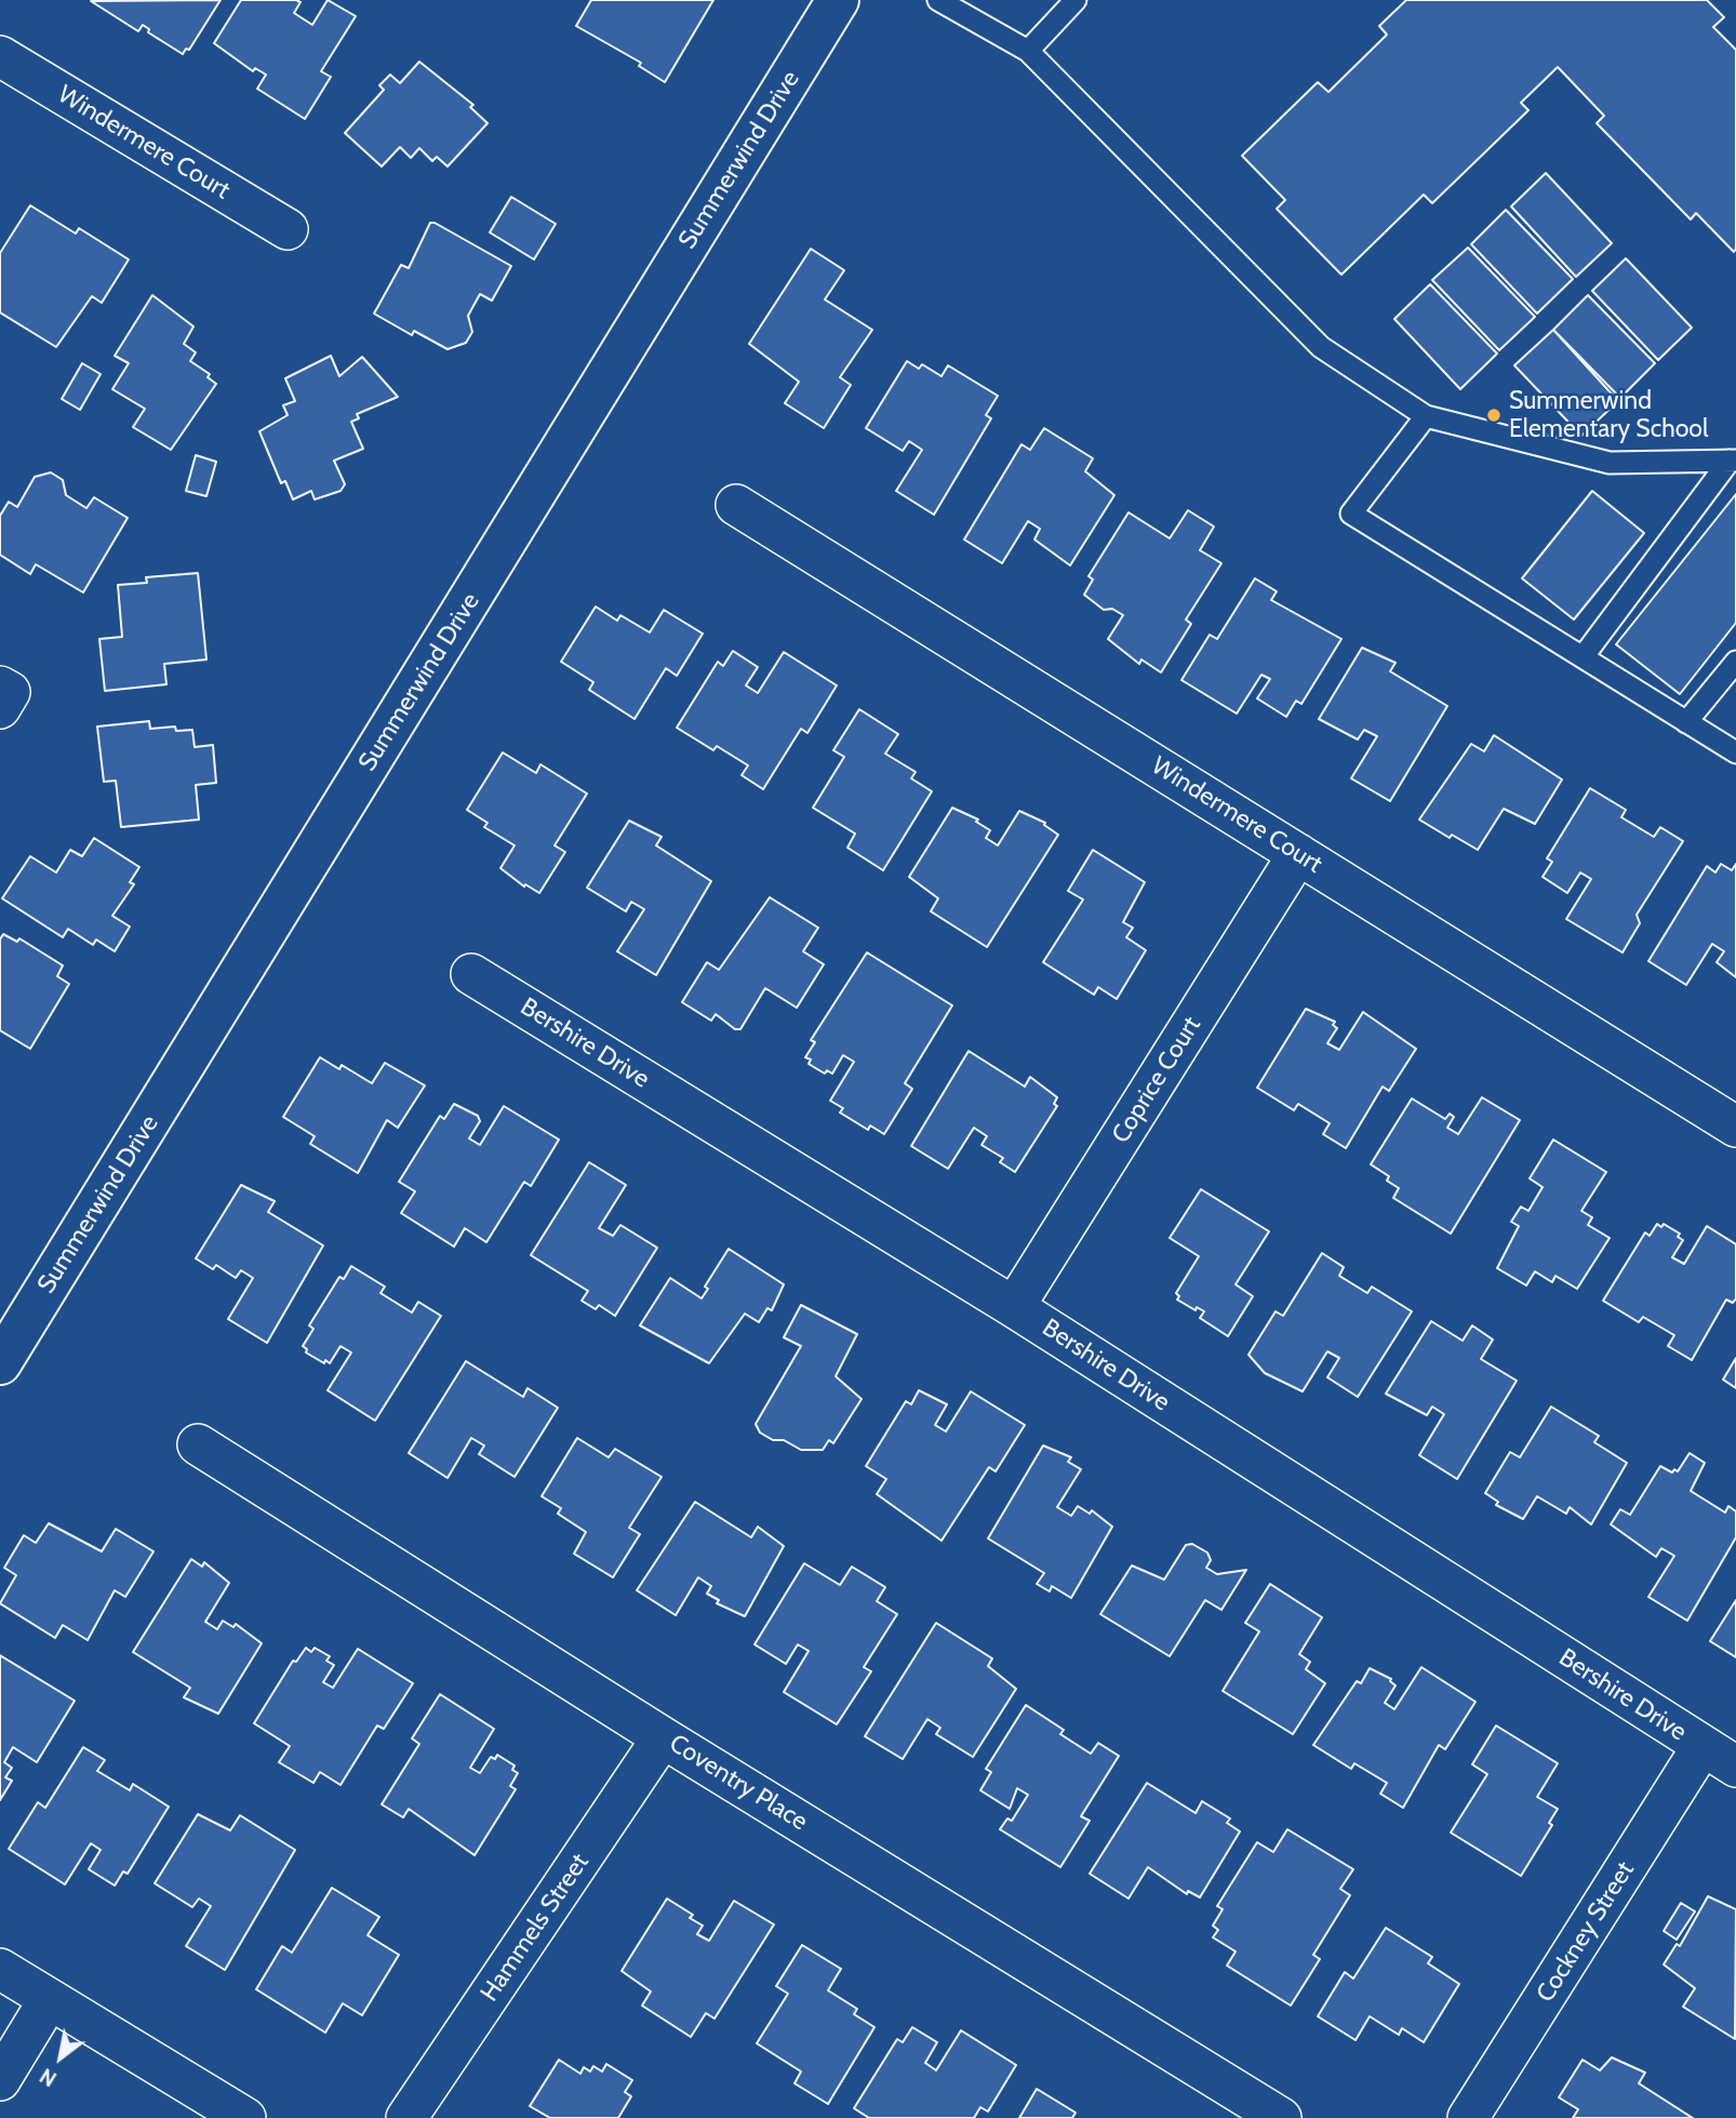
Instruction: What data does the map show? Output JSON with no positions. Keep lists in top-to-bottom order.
{
  "streets": {
    "street": [
      "Windermere Court",
      "Summerwind Drive",
      "Bershire Drive",
      "Coprice Court",
      "Coventry Place",
      "Hammels Street",
      "Cockney Street"
    ]
  },
  "crossings": [
    ["Windermere Court", "Coprice Court"],
    ["Bershire Drive", "Coprice Court"],
    ["Bershire Drive", "Cockney Street"],
    ["Coventry Place", "Hammels Street"]
  ],
  "places": ["Summerwind Elementary School"],
  "north": "bottom left"
}
